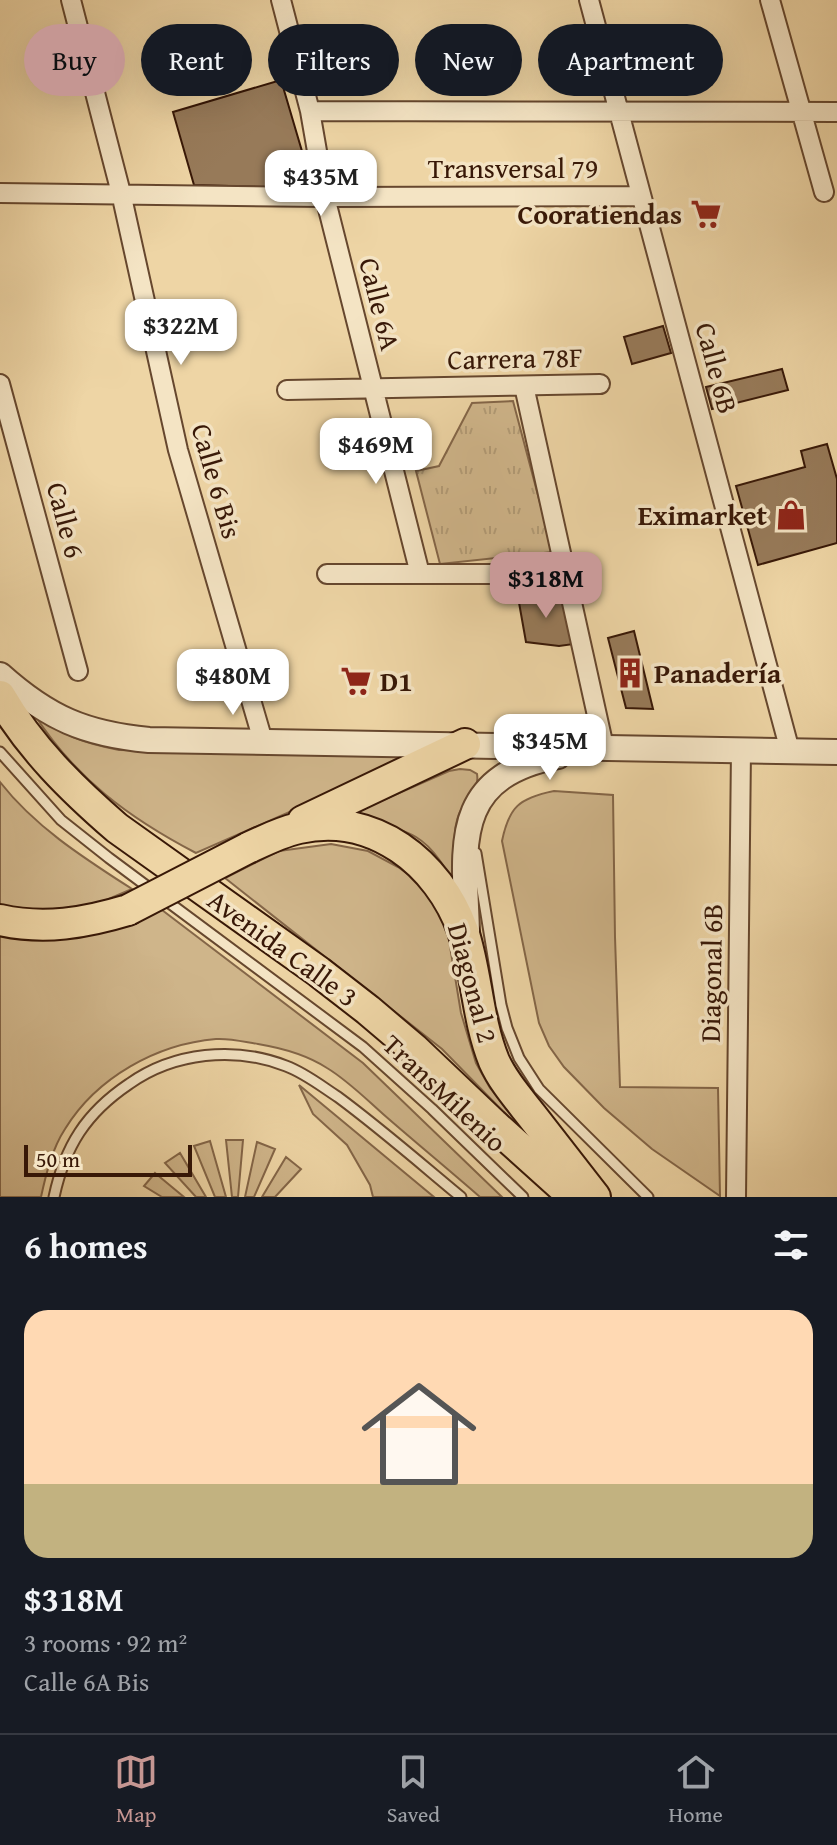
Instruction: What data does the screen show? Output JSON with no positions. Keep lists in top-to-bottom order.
{
  "streets": {
    "main road": ["Avenida Calle 3", "Diagonal 2"],
    "street": [
      "Transversal 79",
      "Calle 6A",
      "Carrera 78F",
      "Calle 6B",
      "Calle 6 Bis",
      "Calle 6",
      "Diagonal 6B"
    ],
    "lane": ["TransMilenio"]
  },
  "crossings": [
    ["Transversal 79", "Calle 6A"],
    ["Transversal 79", "Calle 6B"],
    ["Transversal 79", "Calle 6 Bis"],
    ["Calle 6A", "Carrera 78F"]
  ],
  "places": {
    "supermarket": ["Cooratiendas", "D1"],
    "shop": ["Eximarket"],
    "building": ["Panadería"]
  },
  "scale_bar": "50 m",
  "page": {
    "chip": [
      "Buy",
      "Rent",
      "Filters",
      "New",
      "Apartment"
    ],
    "price": [
      "$435M",
      "$322M",
      "$469M",
      "$318M",
      "$480M",
      "$345M"
    ],
    "scale": "50 m",
    "heading": "6 homes",
    "list": [
      {
        "name": "$318M",
        "note": "3 rooms · 92 m² · Calle 6A Bis"
      }
    ],
    "tabs": ["Map", "Saved", "Home"]
  }
}
